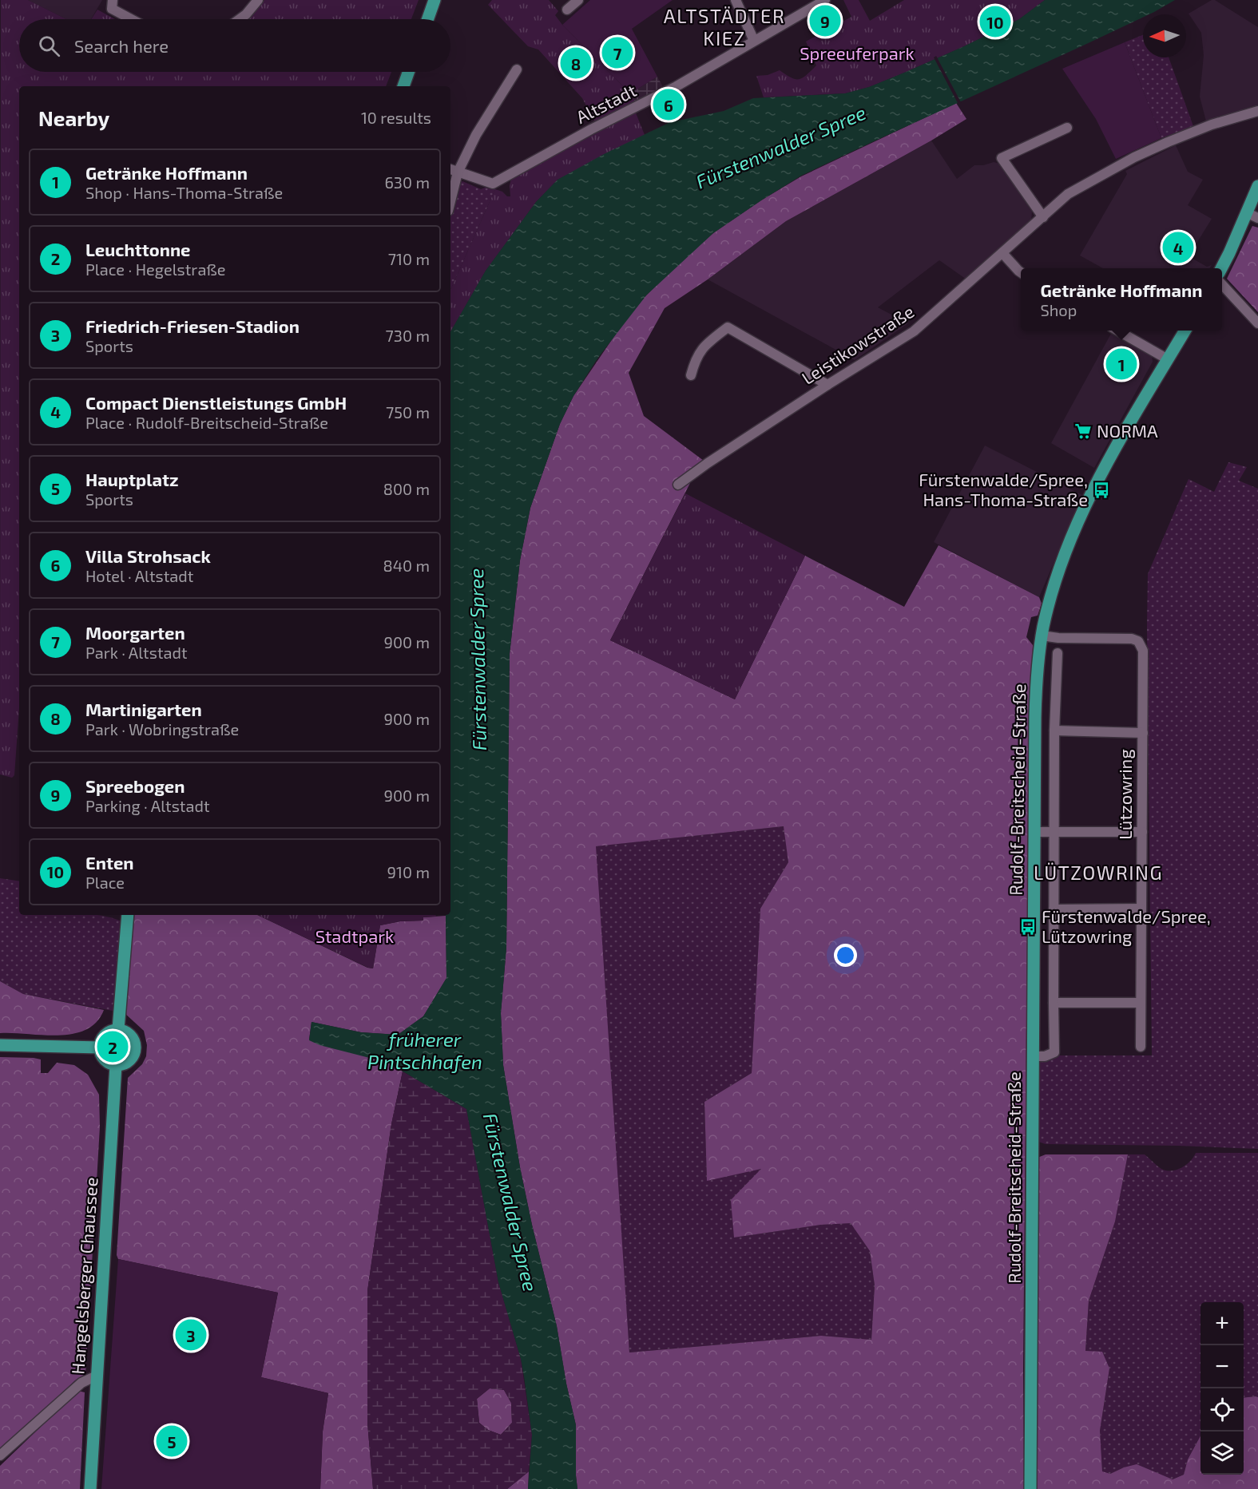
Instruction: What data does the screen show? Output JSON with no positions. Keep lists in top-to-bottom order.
{
  "streets": {
    "main road": ["Rudolf-Breitscheid-Straße", "Hangelsberger Chaussee"],
    "street": ["Altstadt", "Leistikowstraße", "Lützowring"]
  },
  "crossings": [
    ["Rudolf-Breitscheid-Straße", "Lützowring"]
  ],
  "districts": ["ALTSTÄDTER KIEZ", "LÜTZOWRING"],
  "water": ["Fürstenwalder Spree", "früherer Pintschhafen"],
  "parks": ["Spreeuferpark", "Stadtpark"],
  "places": {
    "supermarket": ["NORMA"],
    "bus stop": ["Fürstenwalde/Spree, Hans-Thoma-Straße", "Fürstenwalde/Spree, Lützowring"]
  },
  "north": "left",
  "page": {
    "pins": [
      "9",
      "10",
      "7",
      "8",
      "6",
      "4",
      "1",
      "2",
      "3",
      "5"
    ],
    "search": "Search here",
    "heading": ["Nearby", "10 results"],
    "list": [
      {
        "mark": "1",
        "name": "Getränke Hoffmann",
        "note": "Shop · Hans-Thoma-Straße",
        "value": "630 m"
      },
      {
        "mark": "2",
        "name": "Leuchttonne",
        "note": "Place · Hegelstraße",
        "value": "710 m"
      },
      {
        "mark": "3",
        "name": "Friedrich-Friesen-Stadion",
        "note": "Sports",
        "value": "730 m"
      },
      {
        "mark": "4",
        "name": "Compact Dienstleistungs GmbH",
        "note": "Place · Rudolf-Breitscheid-Straße",
        "value": "750 m"
      },
      {
        "mark": "5",
        "name": "Hauptplatz",
        "note": "Sports",
        "value": "800 m"
      },
      {
        "mark": "6",
        "name": "Villa Strohsack",
        "note": "Hotel · Altstadt",
        "value": "840 m"
      },
      {
        "mark": "7",
        "name": "Moorgarten",
        "note": "Park · Altstadt",
        "value": "900 m"
      },
      {
        "mark": "8",
        "name": "Martinigarten",
        "note": "Park · Wobringstraße",
        "value": "900 m"
      },
      {
        "mark": "9",
        "name": "Spreebogen",
        "note": "Parking · Altstadt",
        "value": "900 m"
      },
      {
        "mark": "10",
        "name": "Enten",
        "note": "Place",
        "value": "910 m"
      }
    ],
    "popup": ["Getränke Hoffmann", "Shop"],
    "map_buttons": ["+", "−"]
  }
}
